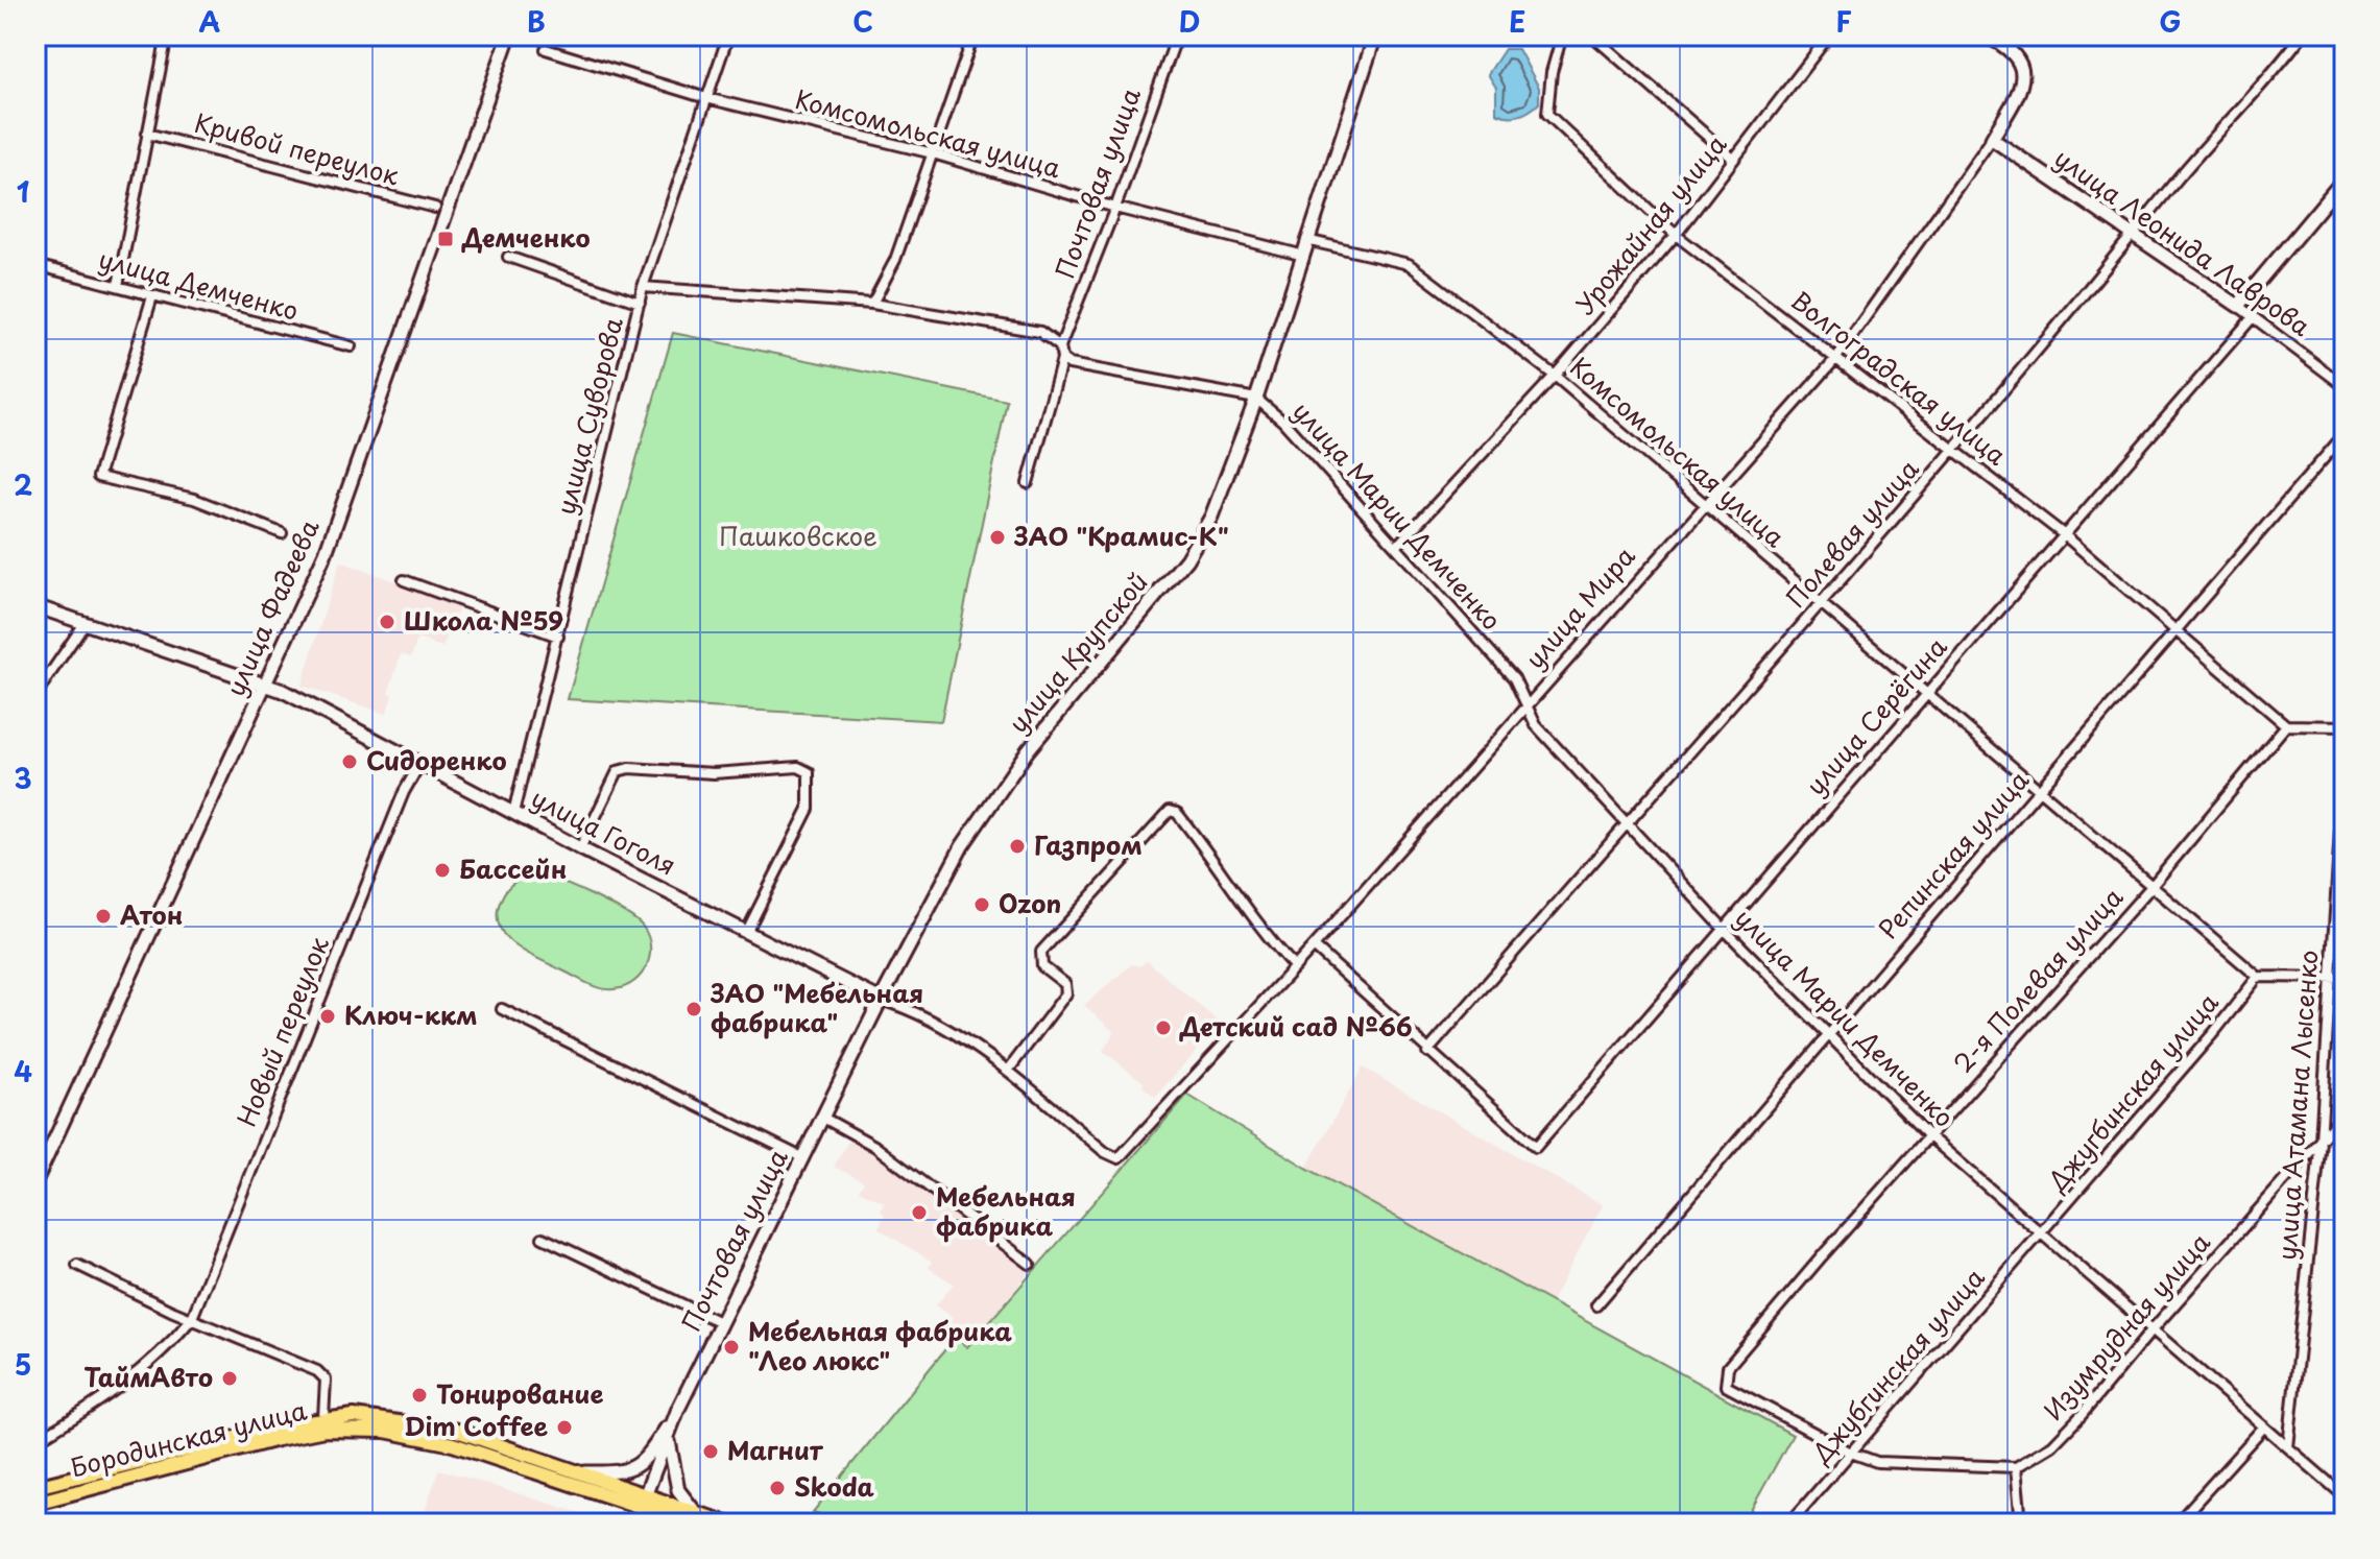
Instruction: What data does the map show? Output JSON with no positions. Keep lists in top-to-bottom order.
{
  "streets": {
    "main road": ["Бородинская улица"],
    "street": [
      "Комсомольская улица",
      "Кривой переулок",
      "Почтовая улица",
      "Урожайная улица",
      "улица Леонида Лаврова",
      "улица Демченко",
      "Волгоградская улица",
      "улица Суворова",
      "улица Марии Демченко",
      "Полевая улица",
      "улица Фадеева",
      "улица Мира",
      "улица Крупской",
      "улица Серёгина",
      "улица Гоголя",
      "Репинская улица",
      "2-я Полевая улица",
      "Новый переулок",
      "Джугбинская улица",
      "улица Атамана Лысенко",
      "Изумрудная улица",
      "Джубгинская улица"
    ]
  },
  "crossings": [
    ["Комсомольская улица", "Почтовая улица"],
    ["Комсомольская улица", "Урожайная улица"],
    ["Комсомольская улица", "улица Суворова"],
    ["Комсомольская улица", "Полевая улица"],
    ["Комсомольская улица", "улица Мира"],
    ["Комсомольская улица", "улица Крупской"],
    ["Комсомольская улица", "улица Серёгина"],
    ["Комсомольская улица", "Репинская улица"],
    ["Комсомольская улица", "2-я Полевая улица"],
    ["Комсомольская улица", "Джугбинская улица"],
    ["Почтовая улица", "улица Крупской"],
    ["Почтовая улица", "улица Гоголя"],
    ["Почтовая улица", "Бородинская улица"],
    ["Урожайная улица", "Волгоградская улица"],
    ["Урожайная улица", "улица Марии Демченко"],
    ["улица Леонида Лаврова", "Полевая улица"],
    ["улица Леонида Лаврова", "улица Мира"],
    ["улица Леонида Лаврова", "улица Серёгина"],
    ["Волгоградская улица", "Полевая улица"],
    ["Волгоградская улица", "улица Мира"],
    ["Волгоградская улица", "улица Серёгина"],
    ["Волгоградская улица", "Репинская улица"],
    ["Волгоградская улица", "2-я Полевая улица"],
    ["улица Суворова", "улица Гоголя"],
    ["улица Марии Демченко", "Полевая улица"],
    ["улица Марии Демченко", "улица Мира"],
    ["улица Марии Демченко", "улица Крупской"],
    ["улица Марии Демченко", "улица Серёгина"],
    ["улица Марии Демченко", "Репинская улица"],
    ["улица Марии Демченко", "2-я Полевая улица"],
    ["улица Марии Демченко", "Джугбинская улица"],
    ["улица Марии Демченко", "улица Атамана Лысенко"],
    ["улица Марии Демченко", "Изумрудная улица"],
    ["улица Марии Демченко", "Джубгинская улица"],
    ["Полевая улица", "улица Серёгина"],
    ["улица Фадеева", "улица Гоголя"],
    ["улица Мира", "улица Гоголя"],
    ["улица Крупской", "улица Гоголя"],
    ["улица Гоголя", "Новый переулок"],
    ["2-я Полевая улица", "Джубгинская улица"],
    ["Новый переулок", "Бородинская улица"],
    ["Джугбинская улица", "Джубгинская улица"],
    ["улица Атамана Лысенко", "Изумрудная улица"]
  ],
  "parks": ["Пашковское"],
  "places": {
    "transit": ["Демченко"],
    "other": [
      "ЗАО \"Крамис-К\"",
      "Школа №59",
      "Сидоренко",
      "Газпром",
      "Бассейн",
      "Ozon",
      "Атон",
      "ЗАО \"Мебельная фабрика\"",
      "Ключ-ккм",
      "Детский сад №66",
      "Мебельная фабрика",
      "Мебельная фабрика \"Лео люкс\"",
      "ТаймАвто",
      "Тонирование",
      "Dim Coffee",
      "Магнит",
      "Skoda"
    ]
  },
  "grid": {
    "columns": [
      "A",
      "B",
      "C",
      "D",
      "E",
      "F",
      "G"
    ],
    "rows": [
      "1",
      "2",
      "3",
      "4",
      "5"
    ]
  }
}
